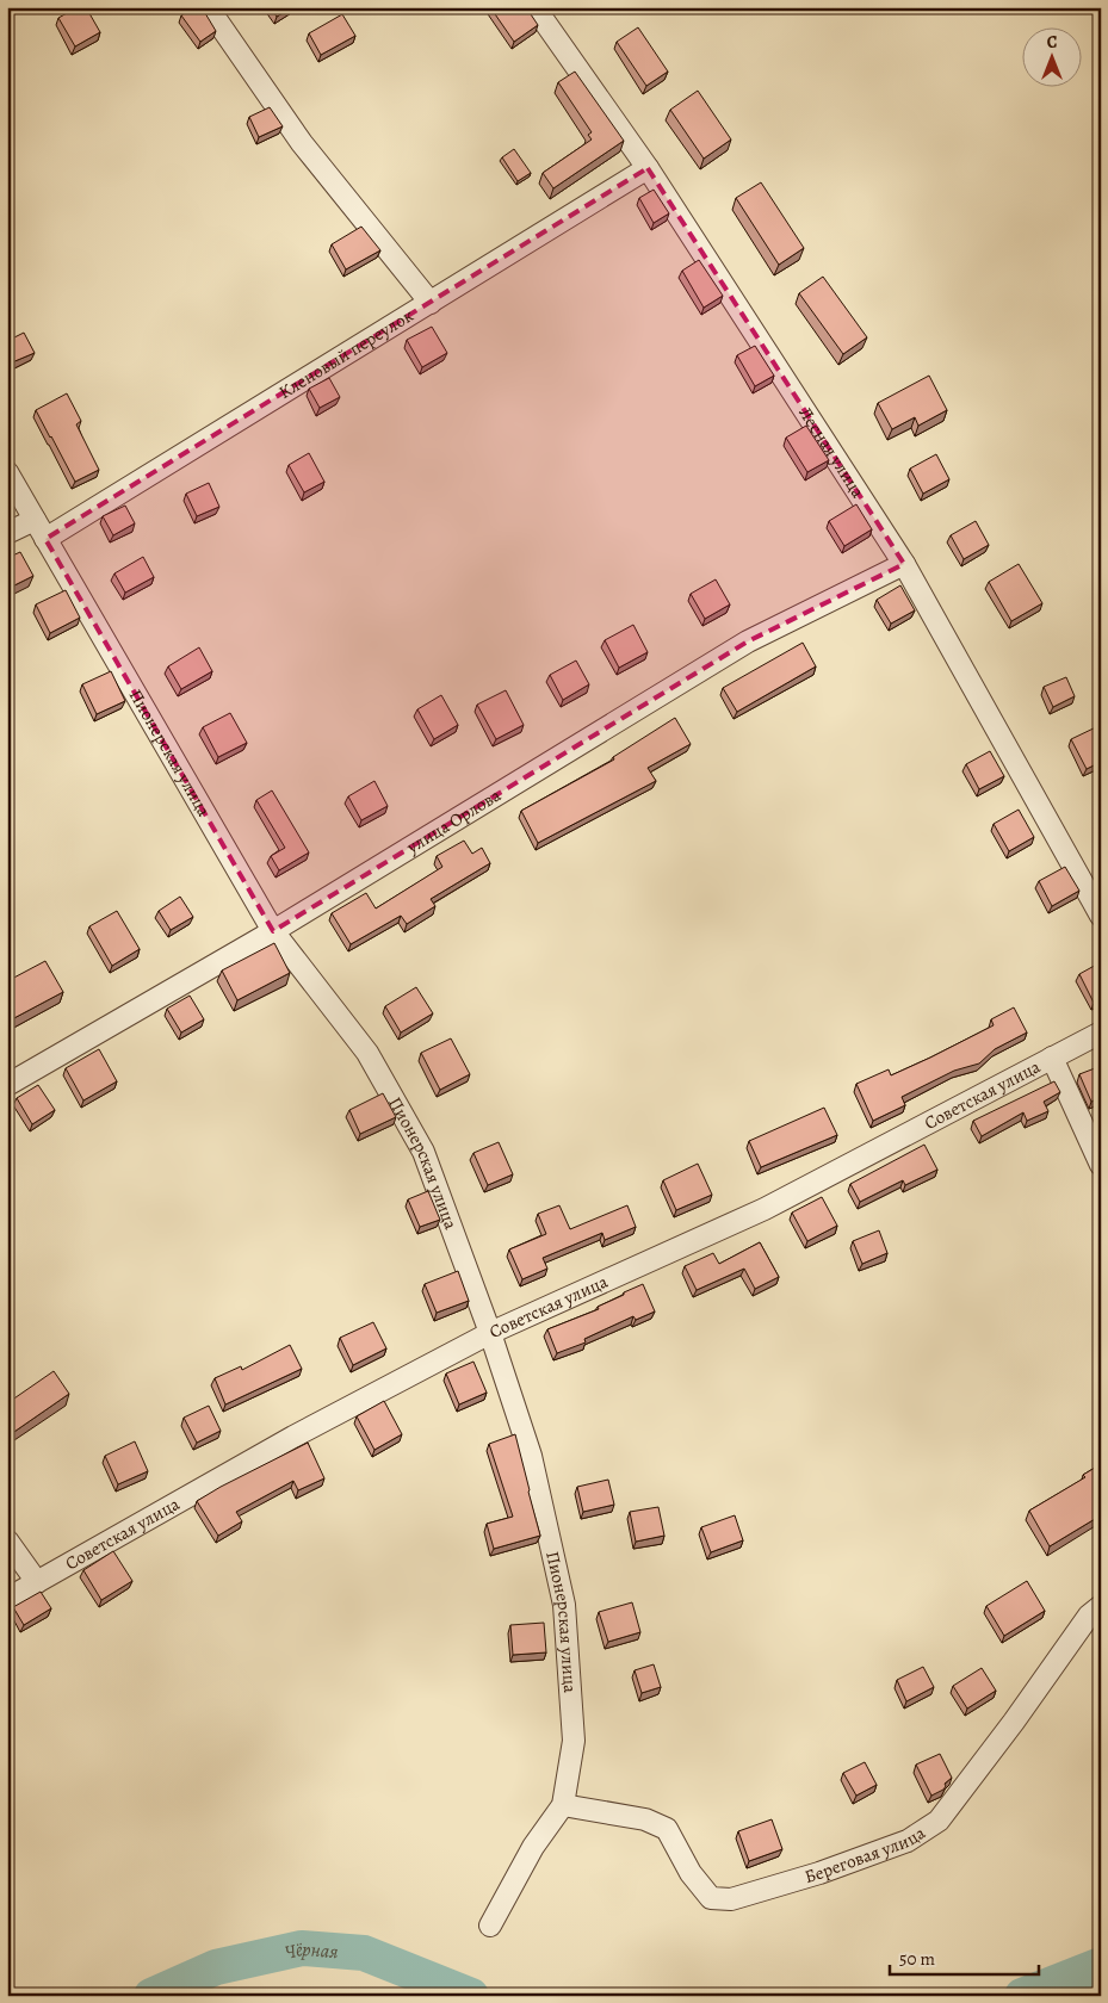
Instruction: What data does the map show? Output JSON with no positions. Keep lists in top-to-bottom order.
{
  "streets": {
    "street": [
      "Кленовый переулок",
      "Лесная улица",
      "Пионерская улица",
      "улица Орлова",
      "Советская улица",
      "Береговая улица"
    ]
  },
  "crossings": [
    ["Кленовый переулок", "Лесная улица"],
    ["Кленовый переулок", "Пионерская улица"],
    ["Лесная улица", "улица Орлова"],
    ["Пионерская улица", "улица Орлова"],
    ["Пионерская улица", "Советская улица"],
    ["Пионерская улица", "Береговая улица"]
  ],
  "water": ["Чёрная"],
  "scale_bar": "50 m",
  "north": "top"
}
